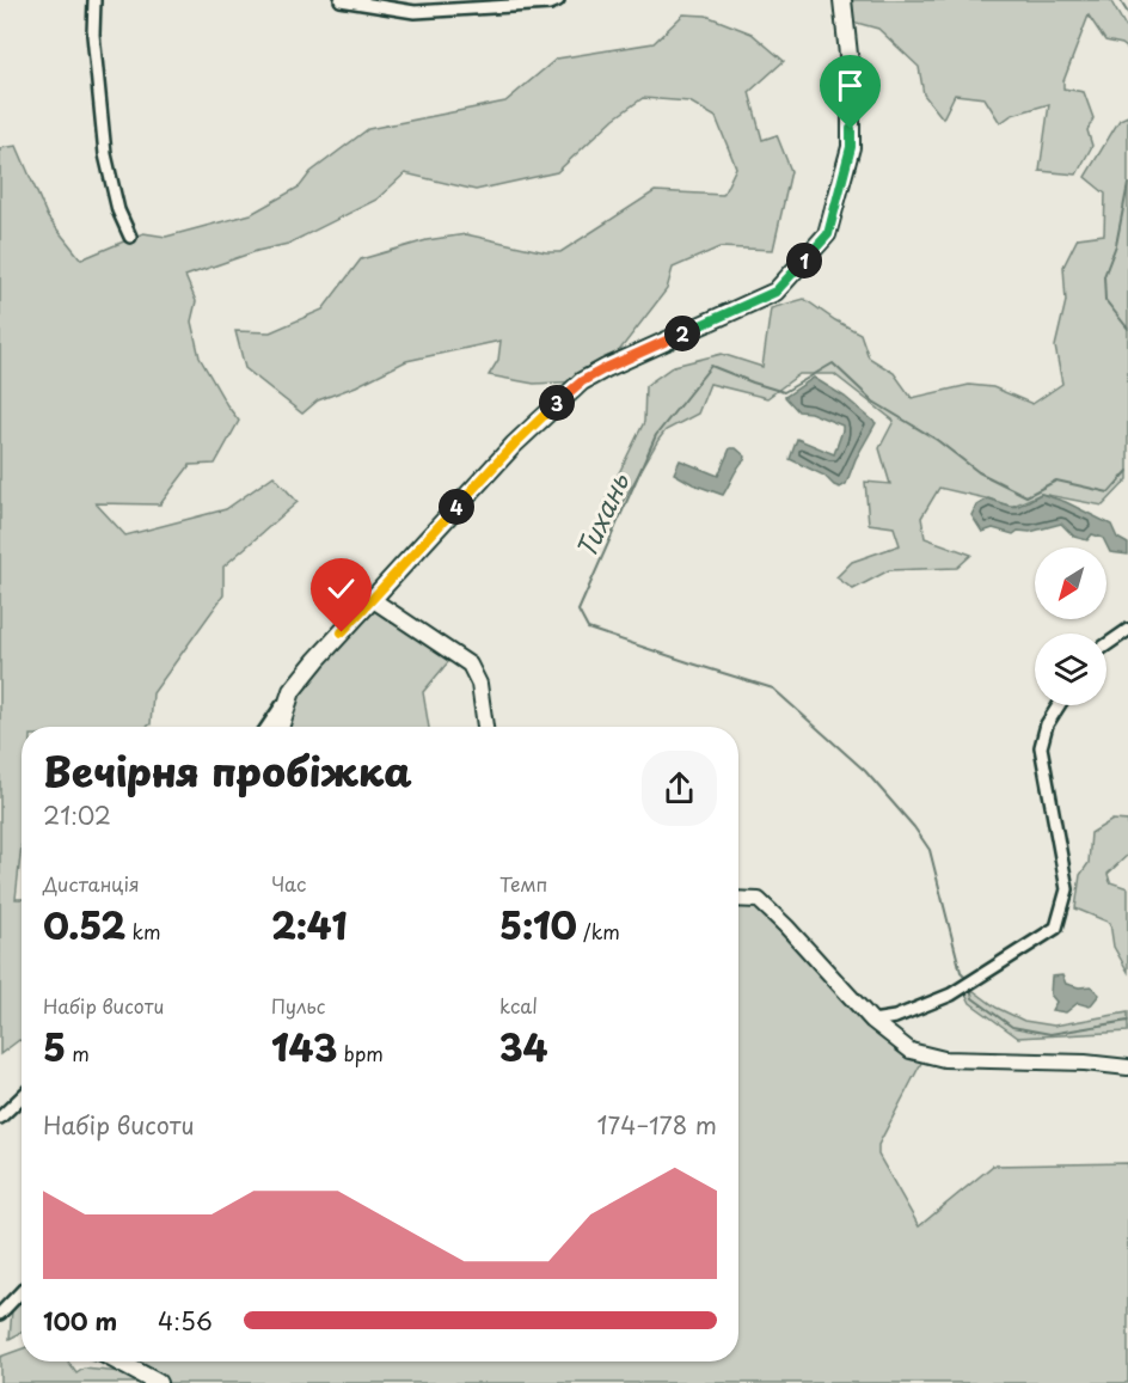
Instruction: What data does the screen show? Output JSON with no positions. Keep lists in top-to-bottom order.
{
  "water": ["Тихань"],
  "north": "bottom left",
  "page": {
    "pins": [
      "1",
      "2",
      "3",
      "4"
    ],
    "heading": ["Вечірня пробіжка", "21:02"],
    "stats": [
      ["Дистанція", "0.52 km"],
      ["Час", "2:41"],
      ["Темп", "5:10 /km"],
      ["Набір висоти", "5 m"],
      ["Пульс", "143 bpm"],
      ["kcal", "34"]
    ],
    "chart": ["Набір висоти", "174–178 m"],
    "list": [
      {
        "name": "100 m",
        "note": "4:56"
      }
    ]
  }
}
